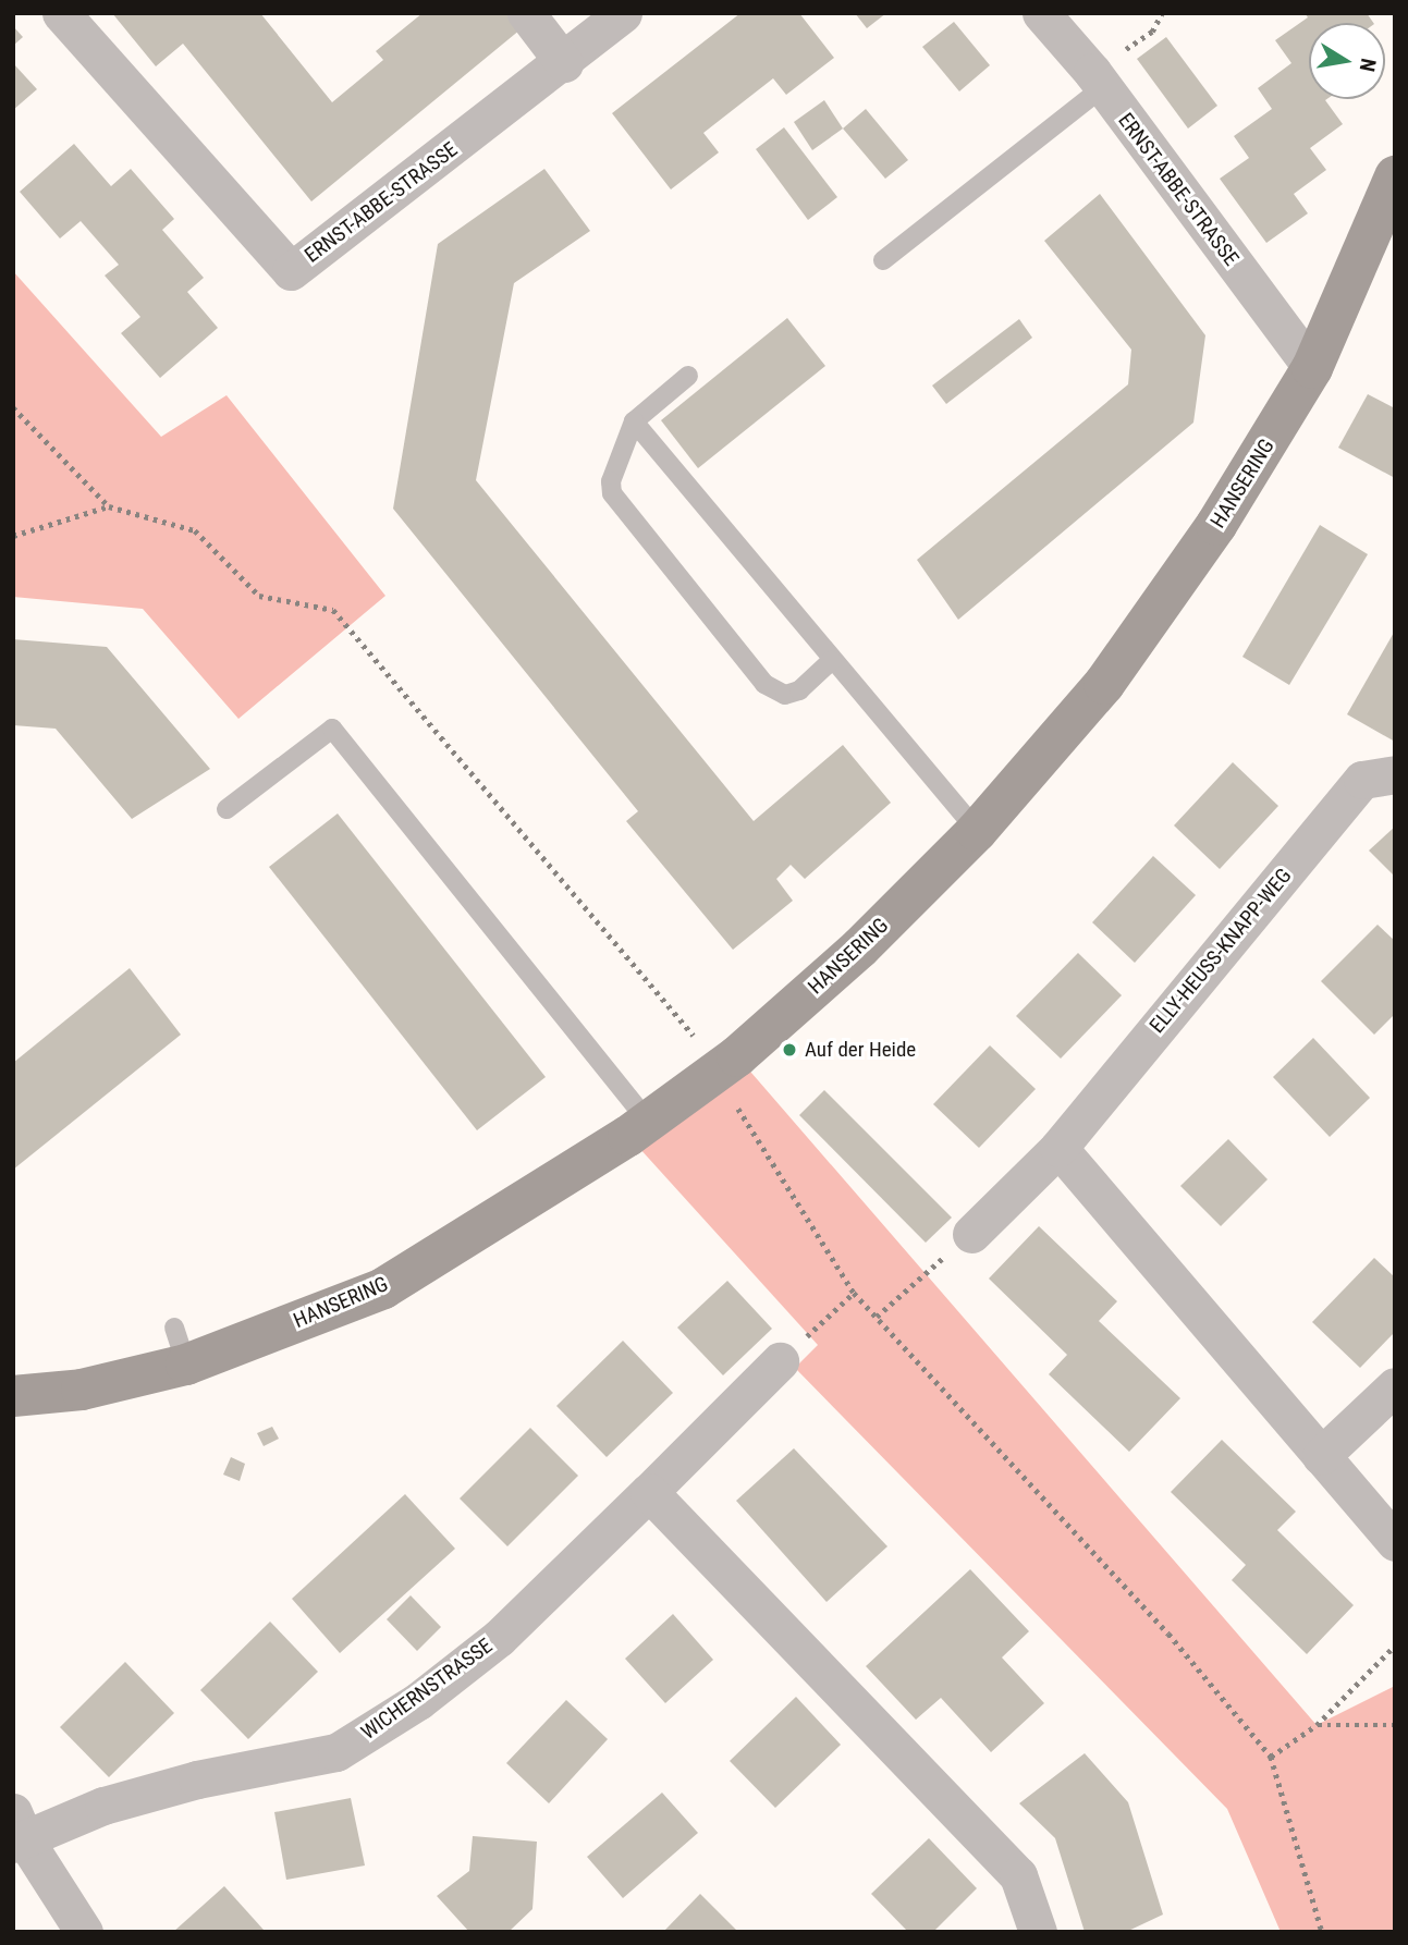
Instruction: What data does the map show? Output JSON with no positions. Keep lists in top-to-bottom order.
{
  "streets": {
    "street": [
      "ERNST-ABBE-STRASSE",
      "HANSERING",
      "ELLY-HEUSS-KNAPP-WEG",
      "WICHERNSTRASSE"
    ]
  },
  "crossings": [
    ["ERNST-ABBE-STRASSE", "HANSERING"]
  ],
  "places": ["Auf der Heide"],
  "north": "right"
}
